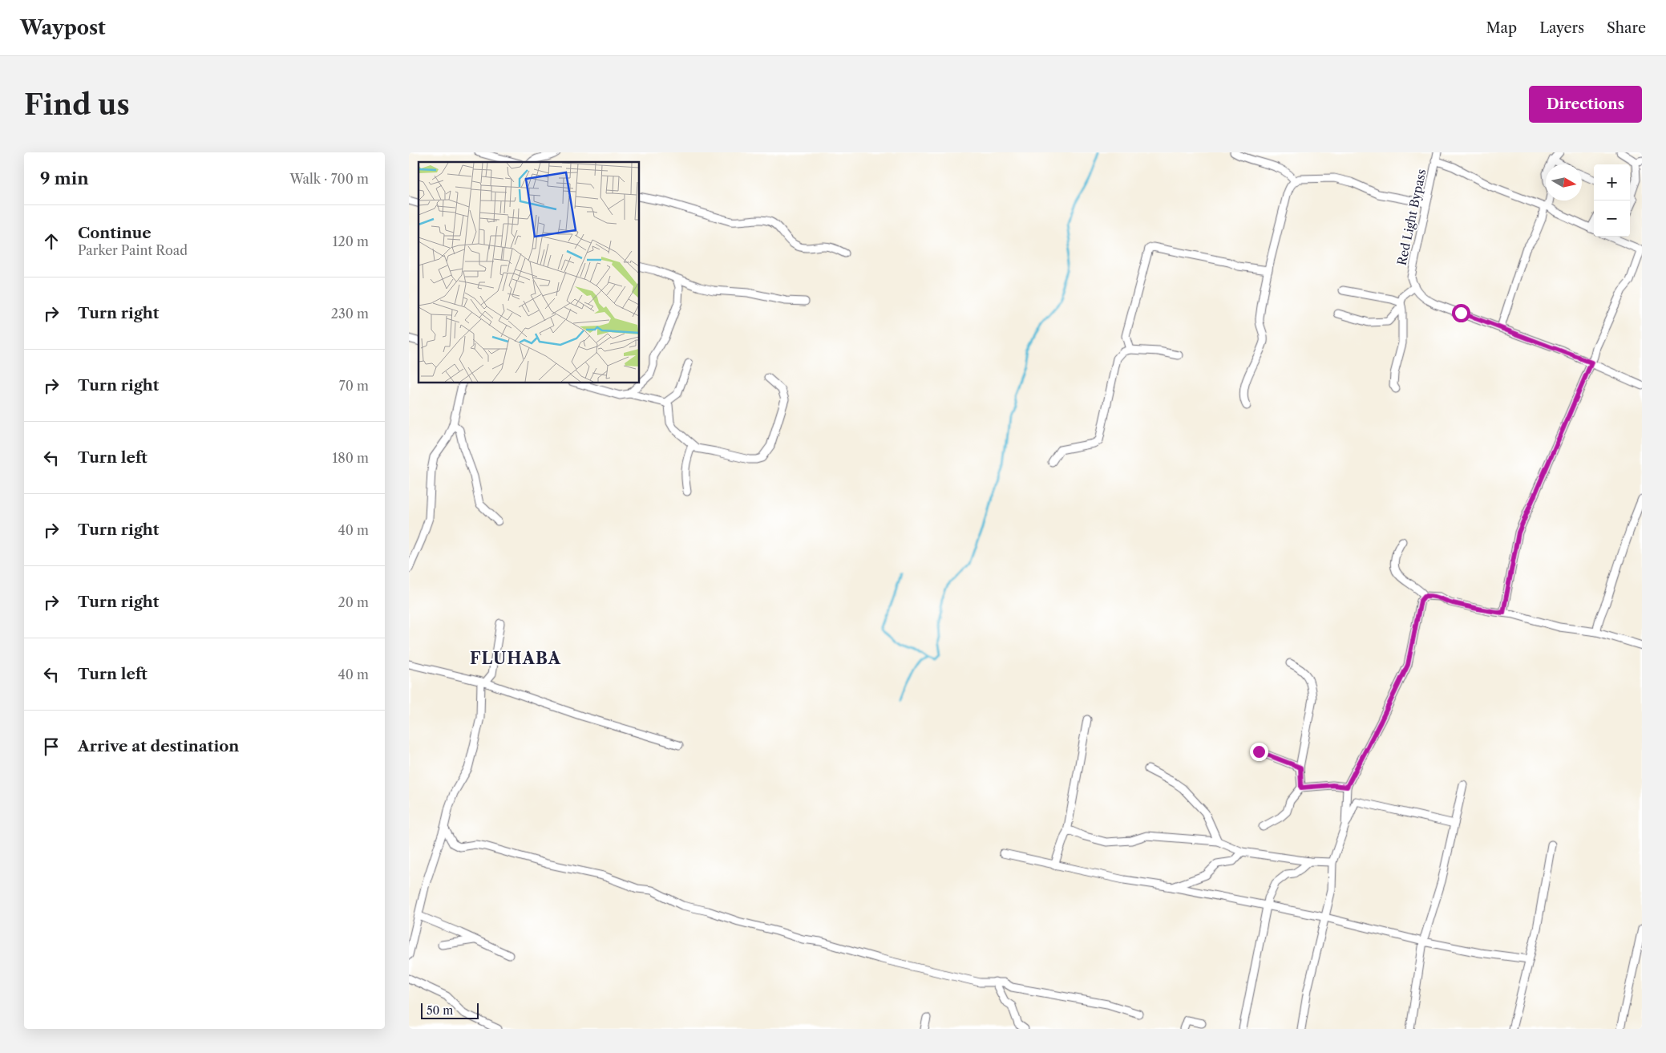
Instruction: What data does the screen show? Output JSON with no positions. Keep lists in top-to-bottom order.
{
  "streets": {
    "street": ["Red Light Bypass"]
  },
  "districts": ["FLUHABA"],
  "scale_bar": "50 m",
  "north": "right",
  "page": {
    "header": "Waypost",
    "nav": ["Map", "Layers", "Share"],
    "buttons": "Directions",
    "title": "Find us",
    "heading": ["9 min", "Walk · 700 m"],
    "map_buttons": ["+", "−"],
    "list": [
      ["Continue", "Parker Paint Road", "120 m"],
      ["Turn right", "230 m"],
      ["Turn right", "70 m"],
      ["Turn left", "180 m"],
      ["Turn right", "40 m"],
      ["Turn right", "20 m"],
      ["Turn left", "40 m"],
      "Arrive at destination"
    ],
    "scale": "50 m"
  }
}
